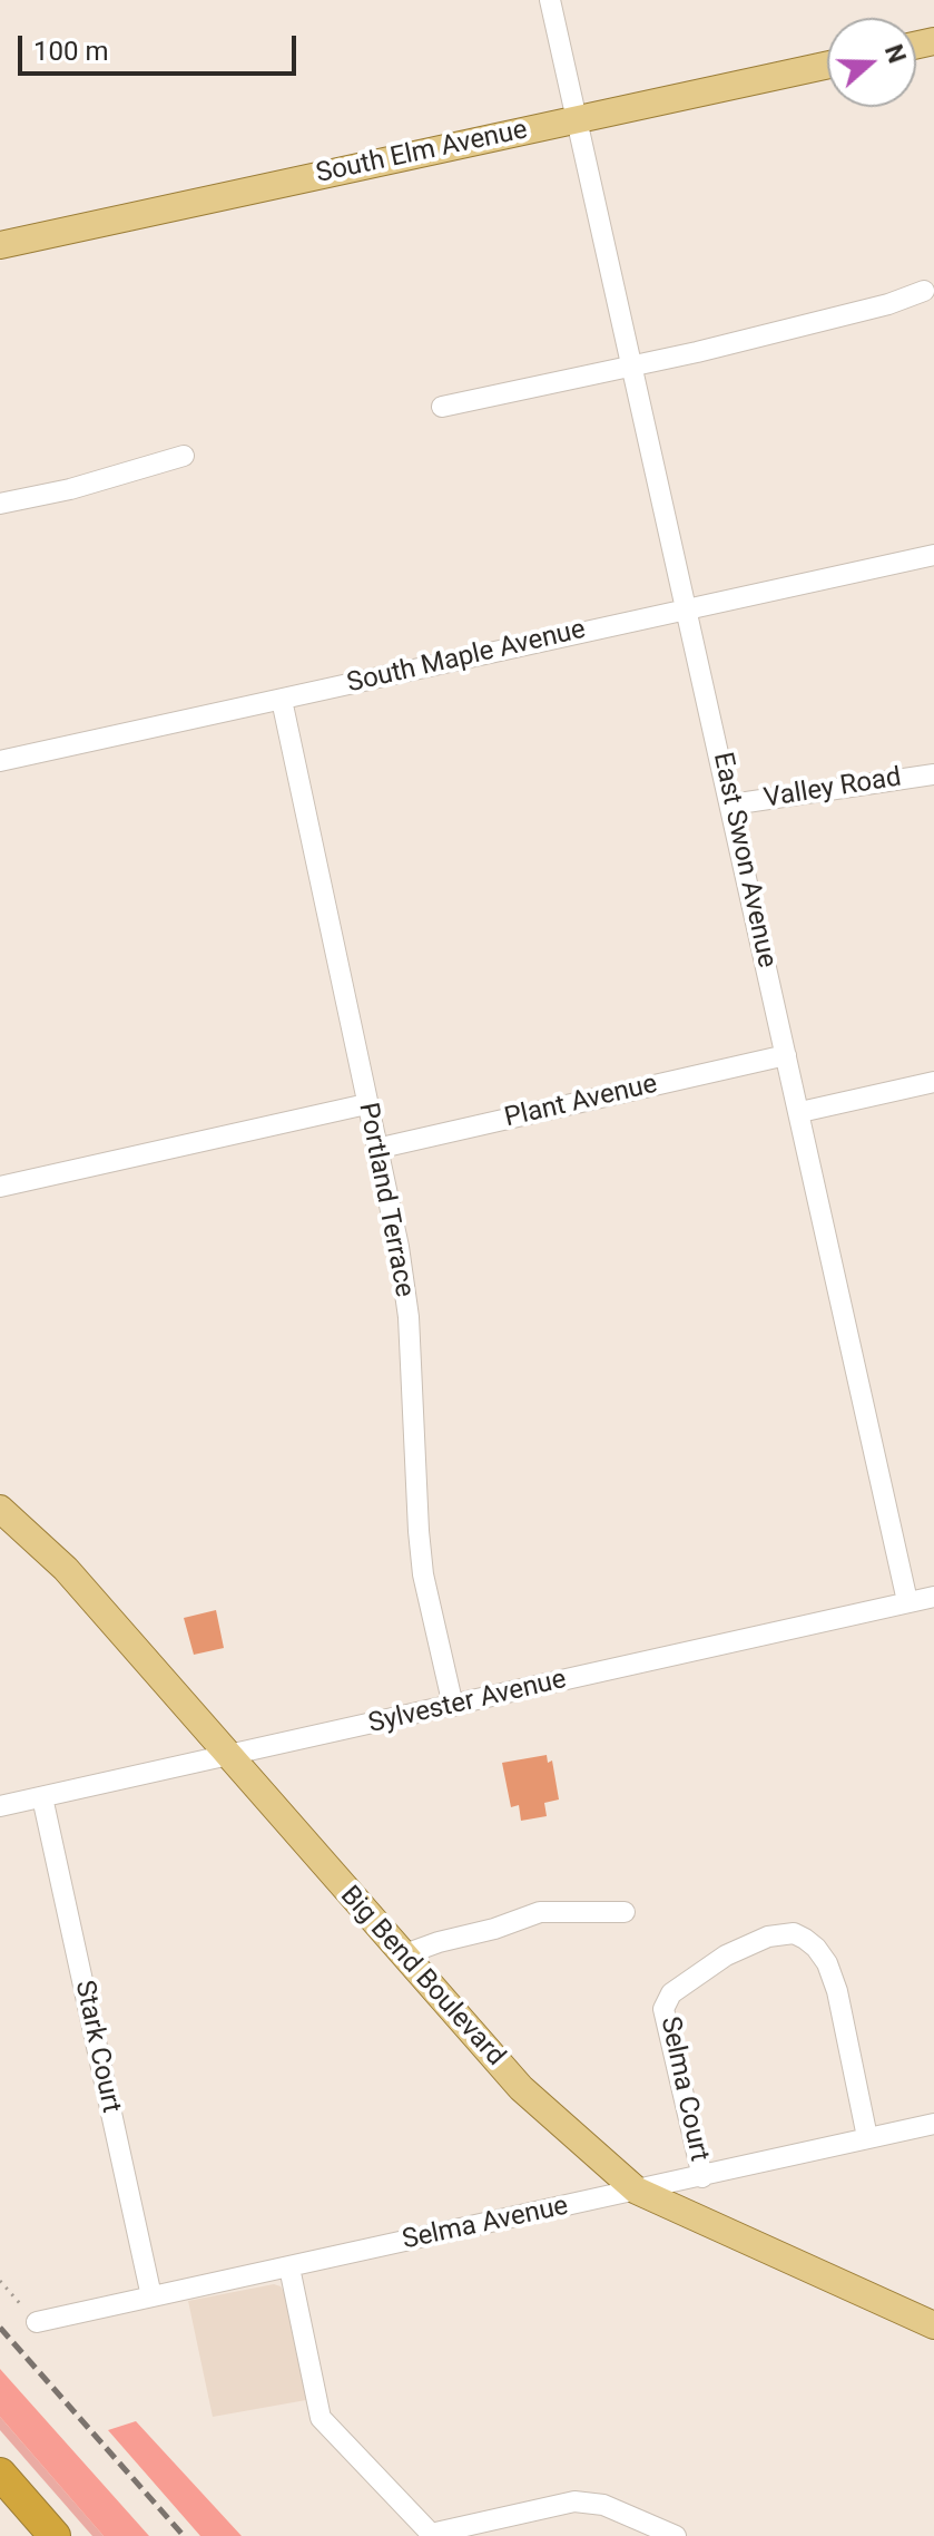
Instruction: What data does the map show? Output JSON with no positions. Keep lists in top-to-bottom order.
{
  "streets": {
    "main road": ["South Elm Avenue", "Big Bend Boulevard"],
    "street": [
      "South Maple Avenue",
      "Valley Road",
      "East Swon Avenue",
      "Plant Avenue",
      "Portland Terrace",
      "Sylvester Avenue",
      "Stark Court",
      "Selma Court",
      "Selma Avenue"
    ]
  },
  "crossings": [
    ["South Elm Avenue", "East Swon Avenue"],
    ["South Maple Avenue", "East Swon Avenue"],
    ["South Maple Avenue", "Portland Terrace"],
    ["Valley Road", "East Swon Avenue"],
    ["East Swon Avenue", "Plant Avenue"],
    ["East Swon Avenue", "Sylvester Avenue"],
    ["Plant Avenue", "Portland Terrace"],
    ["Portland Terrace", "Sylvester Avenue"],
    ["Sylvester Avenue", "Big Bend Boulevard"],
    ["Sylvester Avenue", "Stark Court"],
    ["Big Bend Boulevard", "Selma Avenue"],
    ["Stark Court", "Selma Avenue"],
    ["Selma Court", "Selma Avenue"]
  ],
  "scale_bar": "100 m",
  "north": "right"
}
